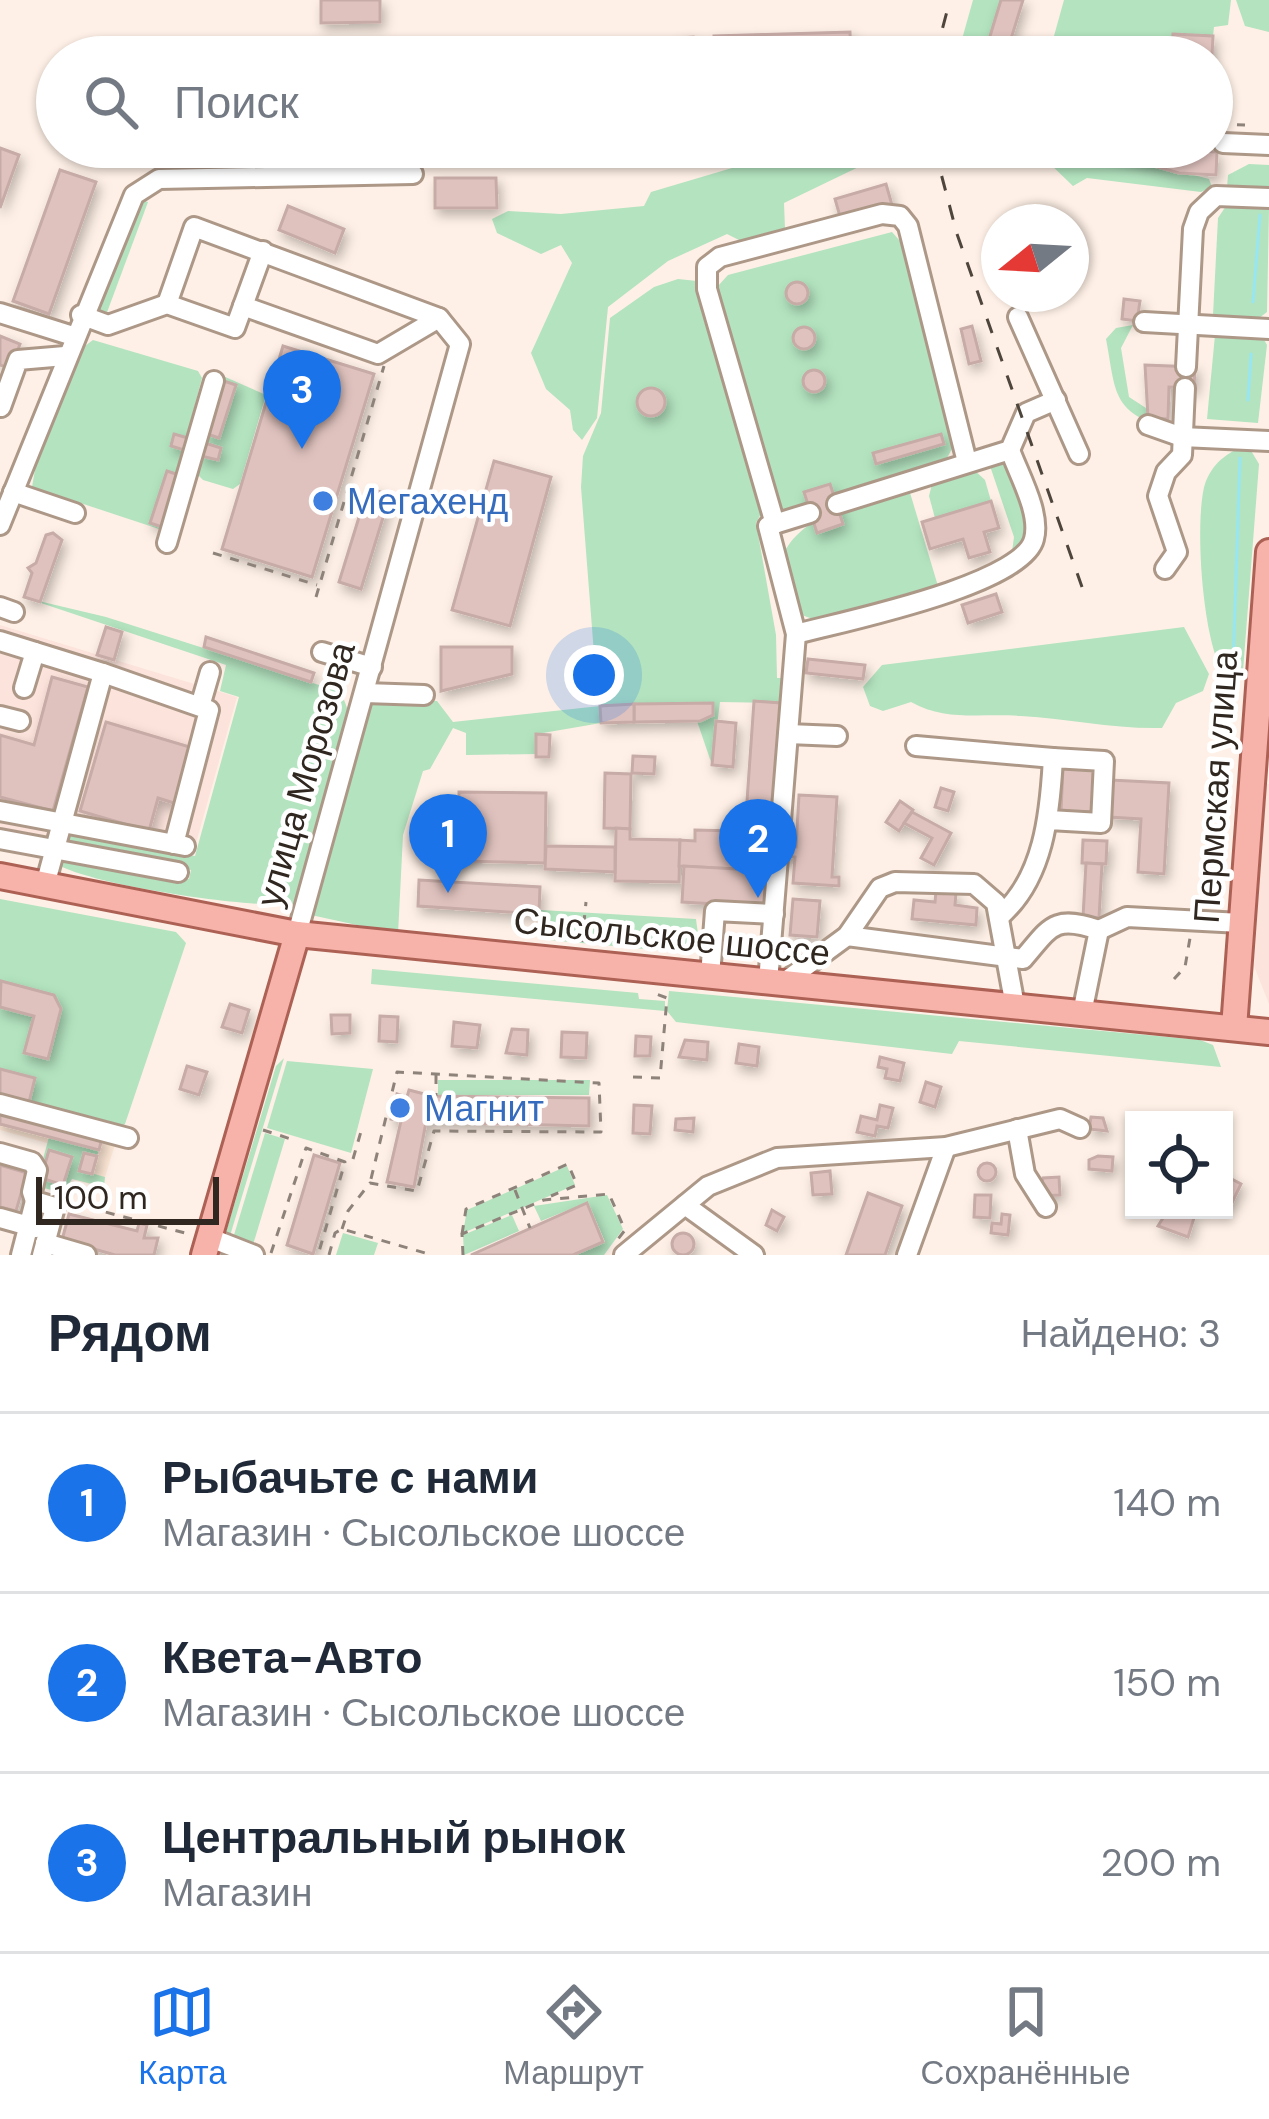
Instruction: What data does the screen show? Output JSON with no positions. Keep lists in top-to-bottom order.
{
  "streets": {
    "main road": ["улица Морозова", "Пермская улица", "Сысольское шоссе"]
  },
  "crossings": [
    ["улица Морозова", "Сысольское шоссе"],
    ["Пермская улица", "Сысольское шоссе"]
  ],
  "places": ["Мегахенд", "Магнит"],
  "scale_bar": "100 m",
  "north": "left",
  "page": {
    "search": "Поиск",
    "pins": ["3", "1", "2"],
    "scale": "100 m",
    "heading": ["Рядом", "Найдено: 3"],
    "list": [
      {
        "mark": "1",
        "name": "Рыбачьте с нами",
        "note": "Магазин · Сысольское шоссе",
        "value": "140 m"
      },
      {
        "mark": "2",
        "name": "Квета-Авто",
        "note": "Магазин · Сысольское шоссе",
        "value": "150 m"
      },
      {
        "mark": "3",
        "name": "Центральный рынок",
        "note": "Магазин",
        "value": "200 m"
      }
    ],
    "nav": ["Карта", "Маршрут", "Сохранённые"]
  }
}
